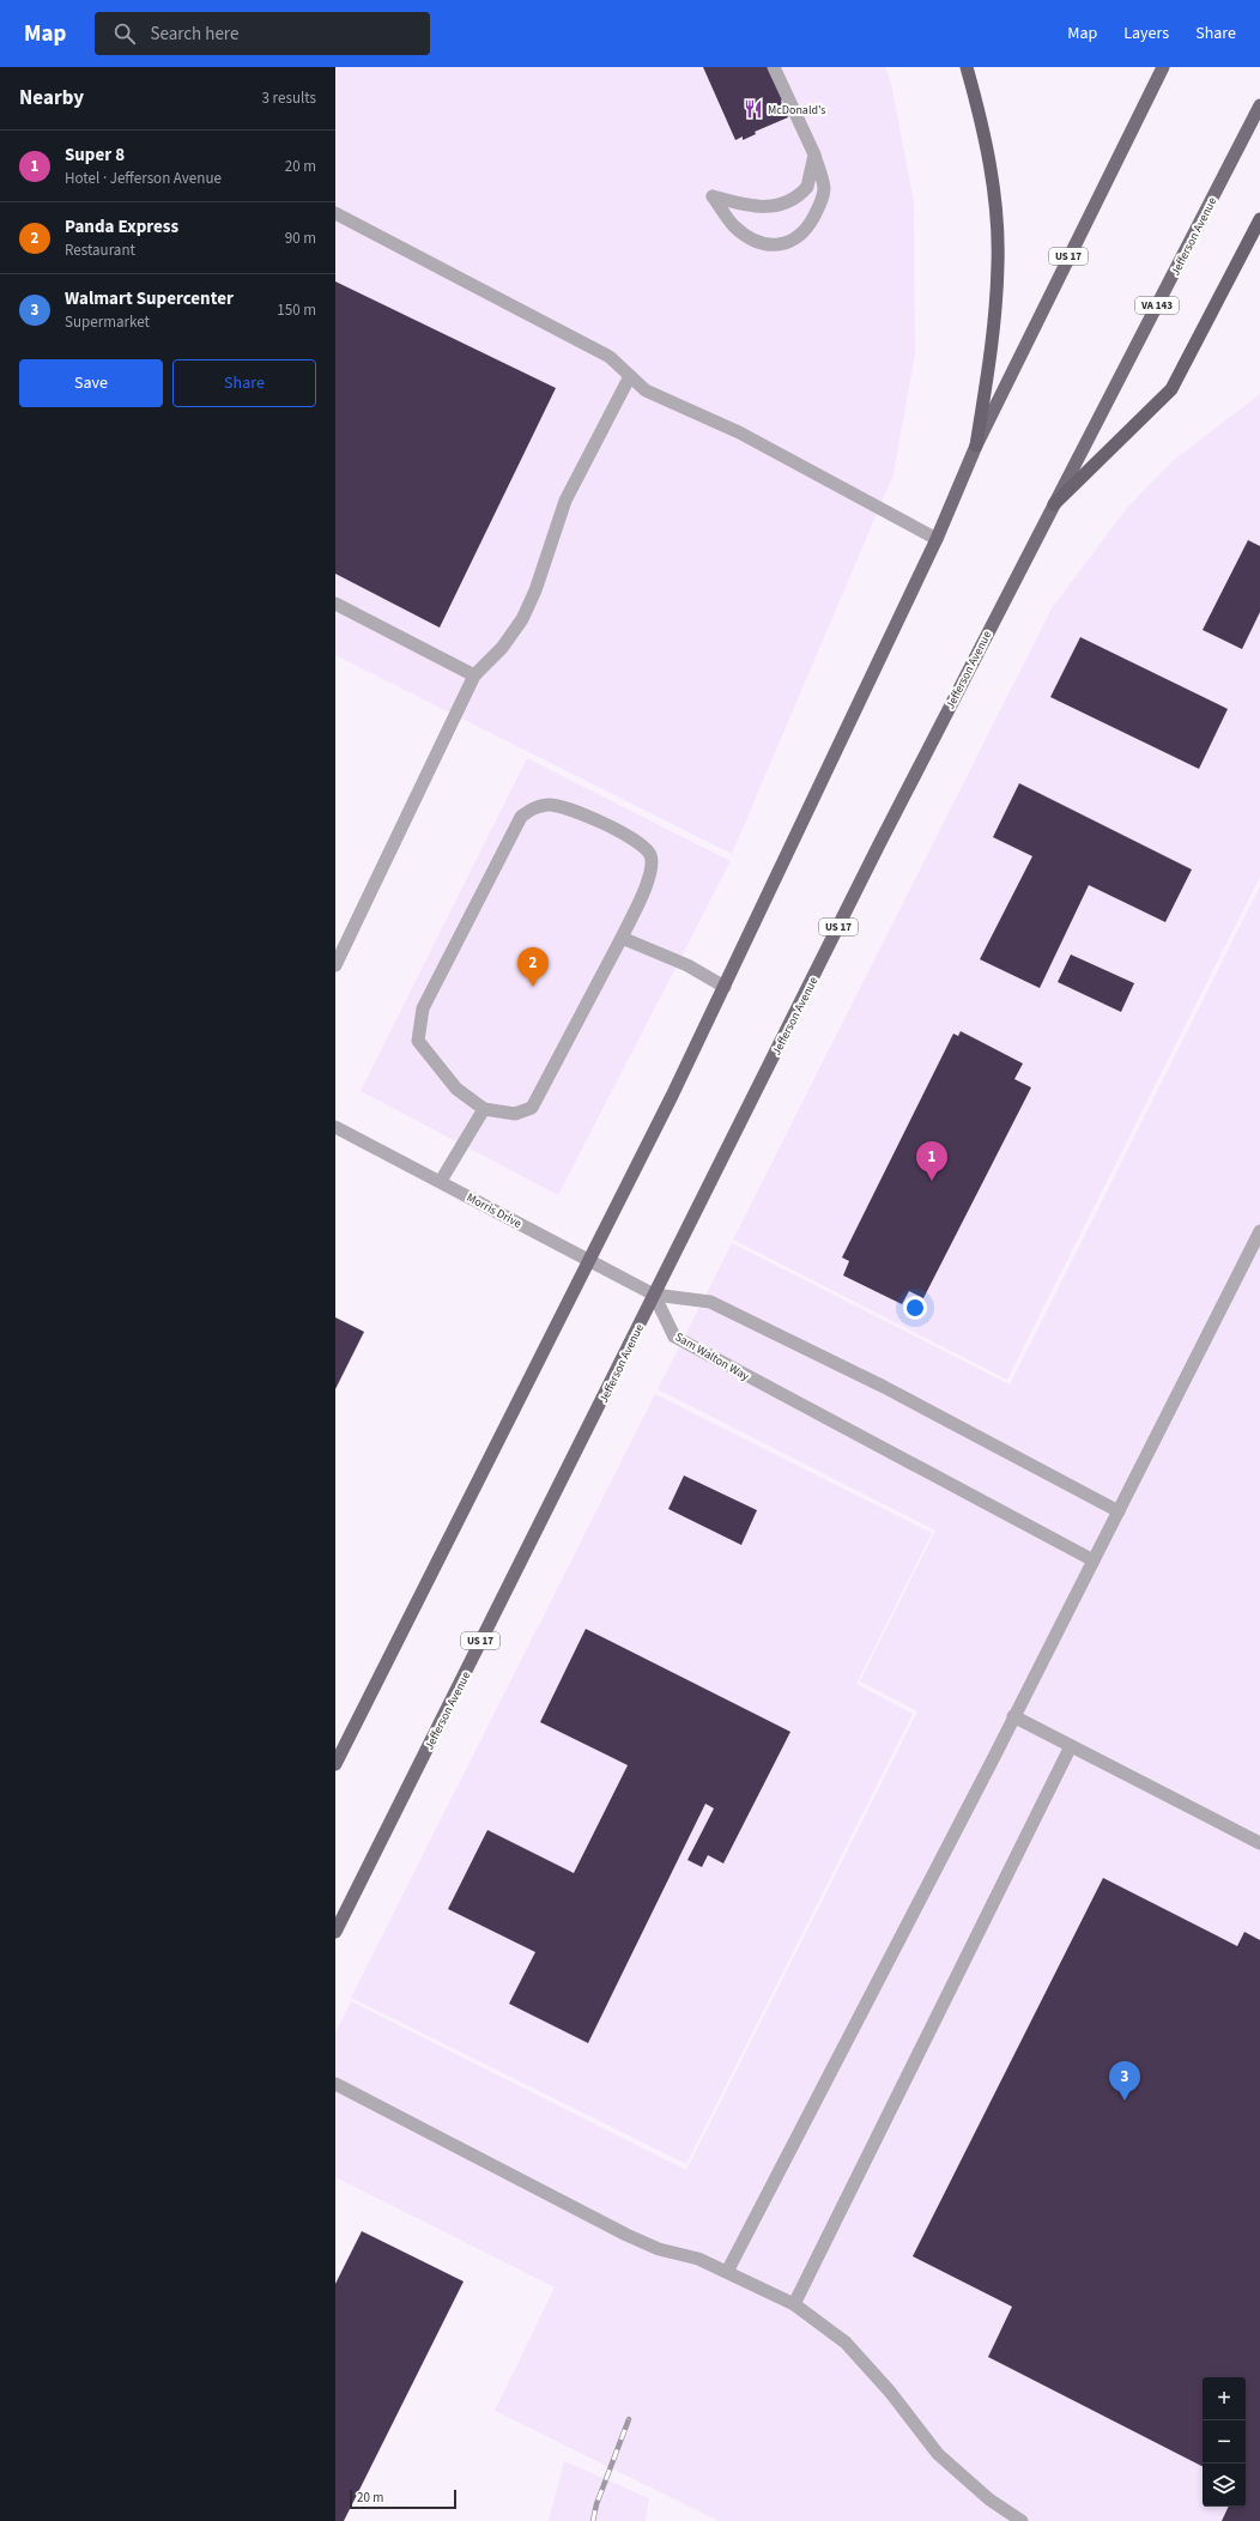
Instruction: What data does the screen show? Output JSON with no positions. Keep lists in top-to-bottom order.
{
  "streets": {
    "highway": ["US 17"],
    "main road": ["Jefferson Avenue", "VA 143"],
    "street": ["Morris Drive", "Sam Walton Way"]
  },
  "crossings": [
    ["Jefferson Avenue", "US 17"],
    ["Jefferson Avenue", "Morris Drive"],
    ["Jefferson Avenue", "Sam Walton Way"],
    ["US 17", "Morris Drive"],
    ["Morris Drive", "Sam Walton Way"]
  ],
  "places": {
    "restaurant": ["McDonald's"]
  },
  "scale_bar": "20 m",
  "page": {
    "header": "Map",
    "search": "Search here",
    "nav": ["Map", "Layers", "Share"],
    "heading": ["Nearby", "3 results"],
    "list": [
      {
        "mark": "1",
        "name": "Super 8",
        "note": "Hotel · Jefferson Avenue",
        "value": "20 m"
      },
      {
        "mark": "2",
        "name": "Panda Express",
        "note": "Restaurant",
        "value": "90 m"
      },
      {
        "mark": "3",
        "name": "Walmart Supercenter",
        "note": "Supermarket",
        "value": "150 m"
      }
    ],
    "buttons": ["Save", "Share"],
    "pins": ["2", "1", "3"],
    "map_buttons": ["+", "−"],
    "scale": "20 m"
  }
}
